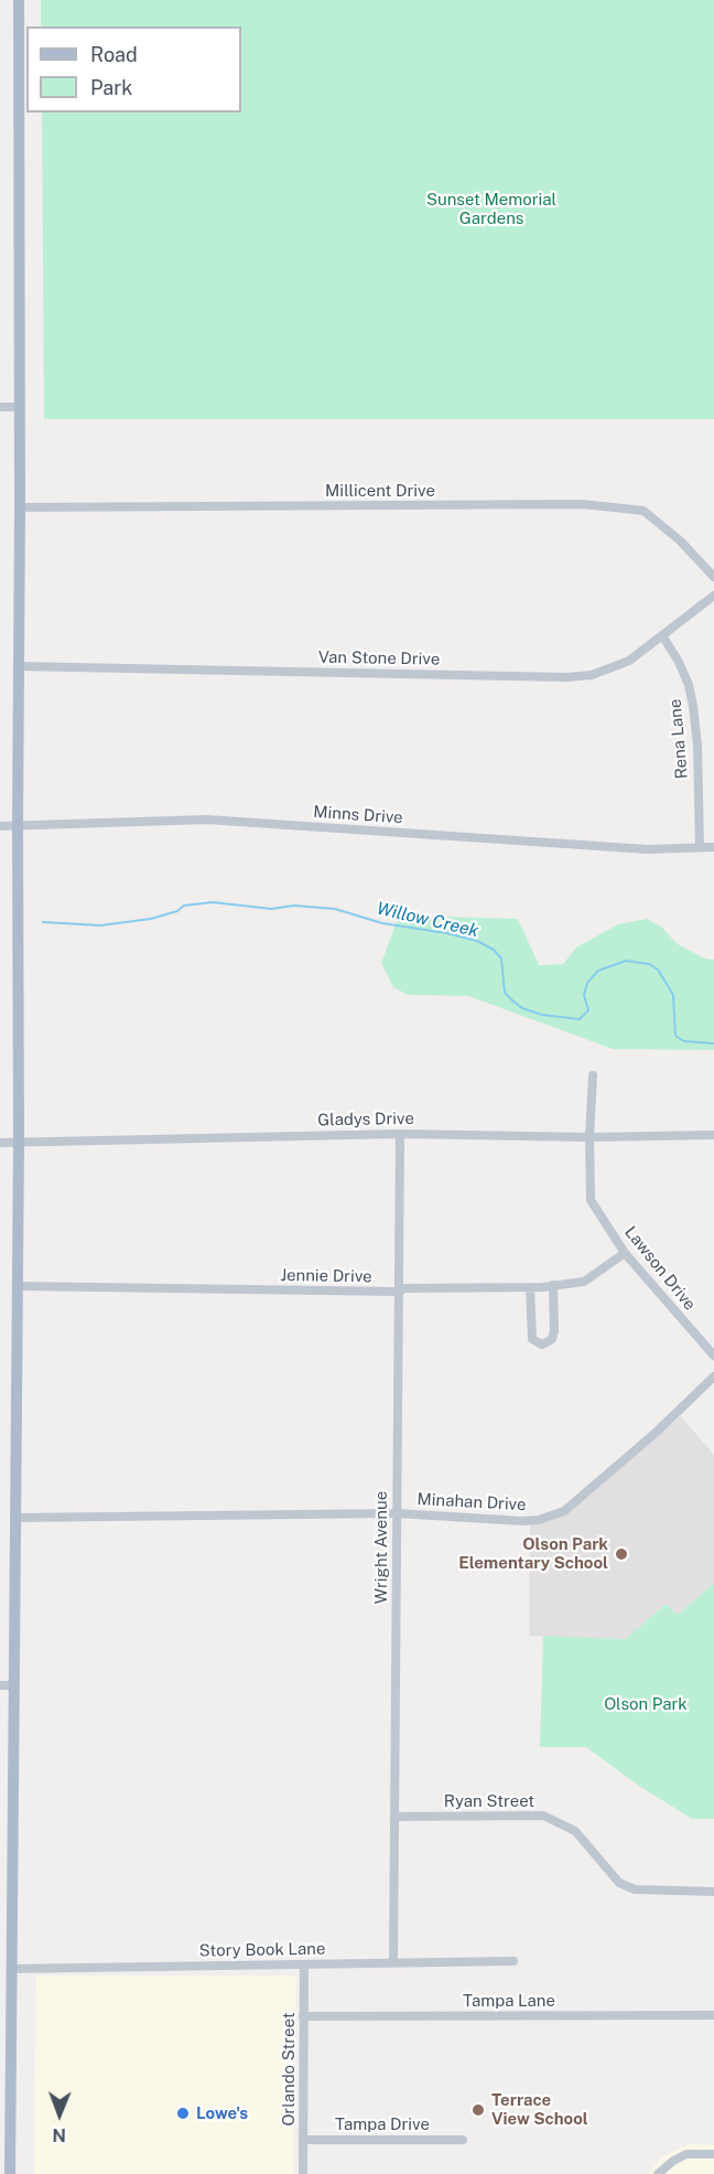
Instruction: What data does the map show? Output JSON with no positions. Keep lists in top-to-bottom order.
{
  "streets": {
    "street": [
      "Millicent Drive",
      "Van Stone Drive",
      "Rena Lane",
      "Minns Drive",
      "Gladys Drive",
      "Lawson Drive",
      "Jennie Drive",
      "Minahan Drive",
      "Wright Avenue",
      "Ryan Street",
      "Story Book Lane",
      "Tampa Lane",
      "Orlando Street",
      "Tampa Drive"
    ]
  },
  "crossings": [
    ["Van Stone Drive", "Rena Lane"],
    ["Rena Lane", "Minns Drive"],
    ["Gladys Drive", "Lawson Drive"],
    ["Gladys Drive", "Wright Avenue"],
    ["Lawson Drive", "Jennie Drive"],
    ["Jennie Drive", "Wright Avenue"],
    ["Minahan Drive", "Wright Avenue"],
    ["Wright Avenue", "Ryan Street"],
    ["Wright Avenue", "Story Book Lane"],
    ["Story Book Lane", "Orlando Street"],
    ["Tampa Lane", "Orlando Street"],
    ["Orlando Street", "Tampa Drive"]
  ],
  "water": ["Willow Creek"],
  "parks": ["Sunset Memorial Gardens", "Olson Park"],
  "places": ["Olson Park Elementary School", "Terrace View School", "Lowe's"],
  "legend": ["Road", "Park"],
  "north": "bottom"
}
